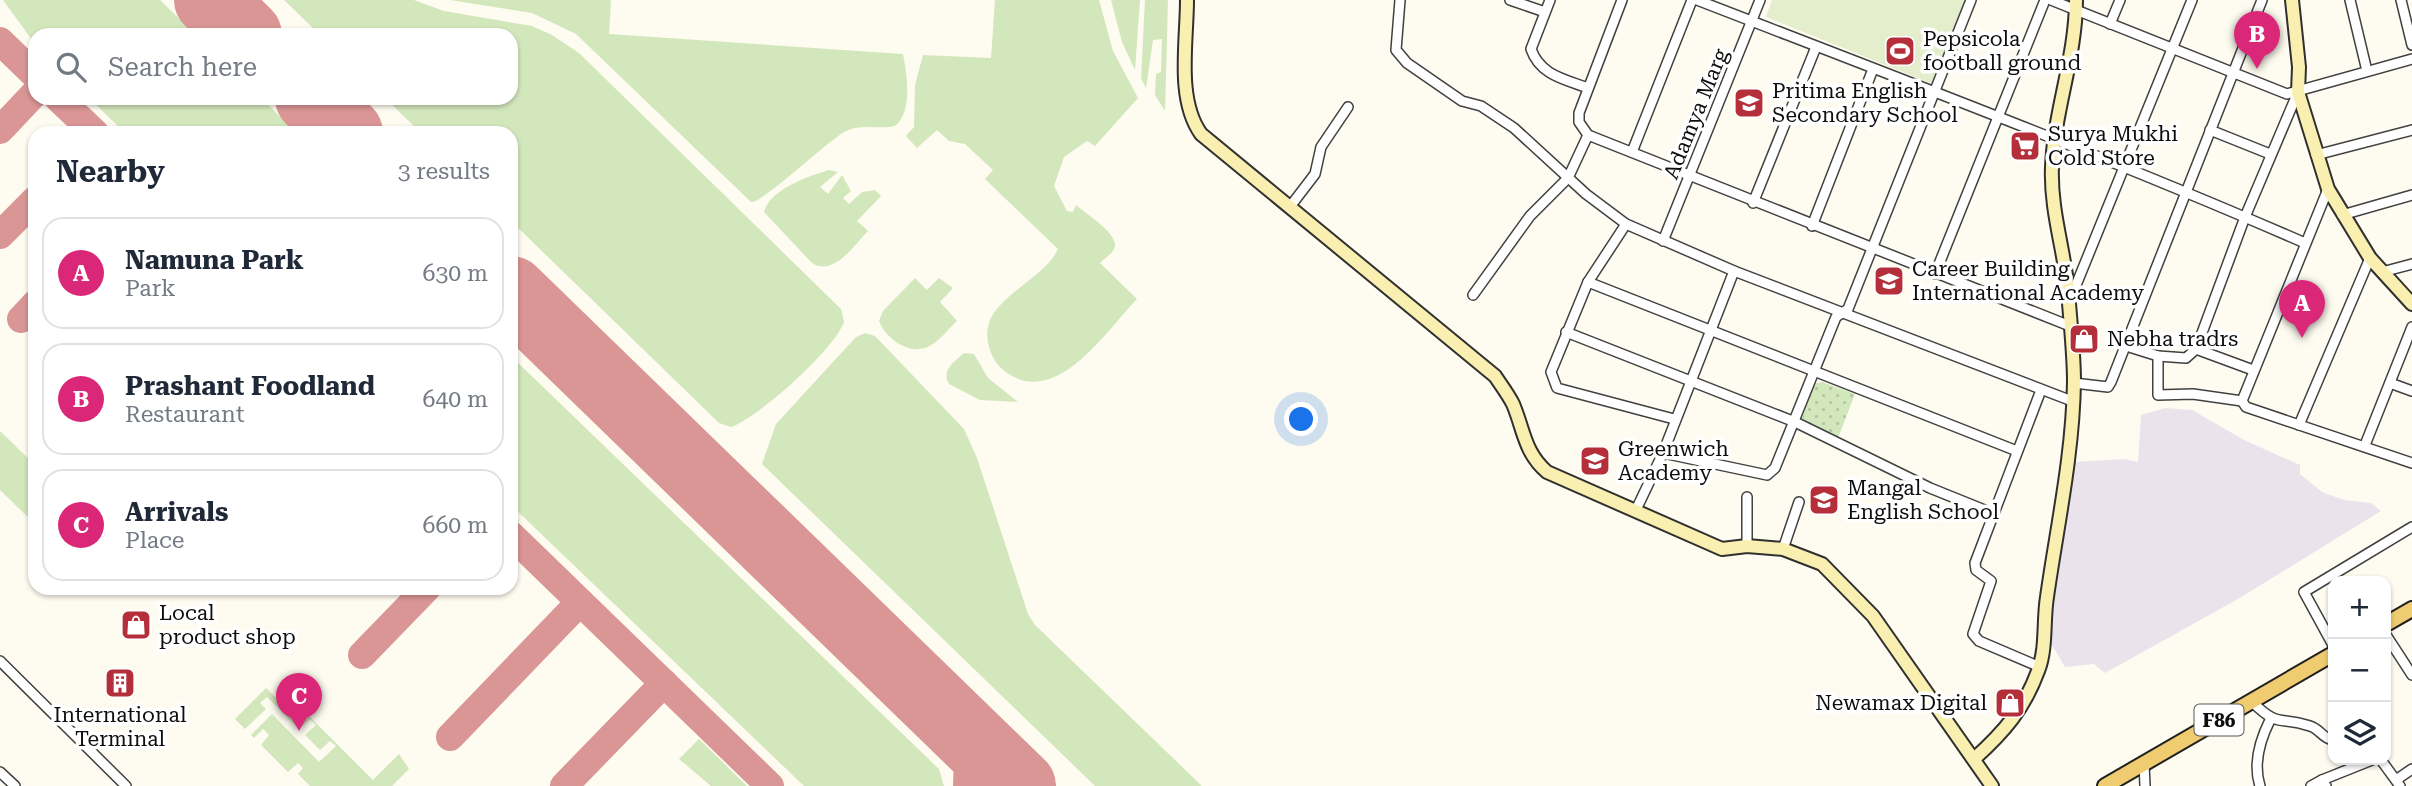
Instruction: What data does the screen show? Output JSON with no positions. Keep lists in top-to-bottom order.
{
  "streets": {
    "main road": ["F86"],
    "street": ["Adamya Marg"]
  },
  "places": {
    "sports": ["Pepsicola football ground"],
    "school or university": [
      "Pritima English Secondary School",
      "Career Building International Academy",
      "Greenwich Academy",
      "Mangal English School"
    ],
    "supermarket": ["Surya Mukhi Cold Store"],
    "shop": ["Nebha tradrs", "Local product shop", "Newamax Digital"],
    "building": ["International Terminal"]
  },
  "page": {
    "pins": ["B", "A", "C"],
    "search": "Search here",
    "heading": ["Nearby", "3 results"],
    "list": [
      {
        "mark": "A",
        "name": "Namuna Park",
        "note": "Park",
        "value": "630 m"
      },
      {
        "mark": "B",
        "name": "Prashant Foodland",
        "note": "Restaurant",
        "value": "640 m"
      },
      {
        "mark": "C",
        "name": "Arrivals",
        "note": "Place",
        "value": "660 m"
      }
    ],
    "map_buttons": ["+", "−"]
  }
}
